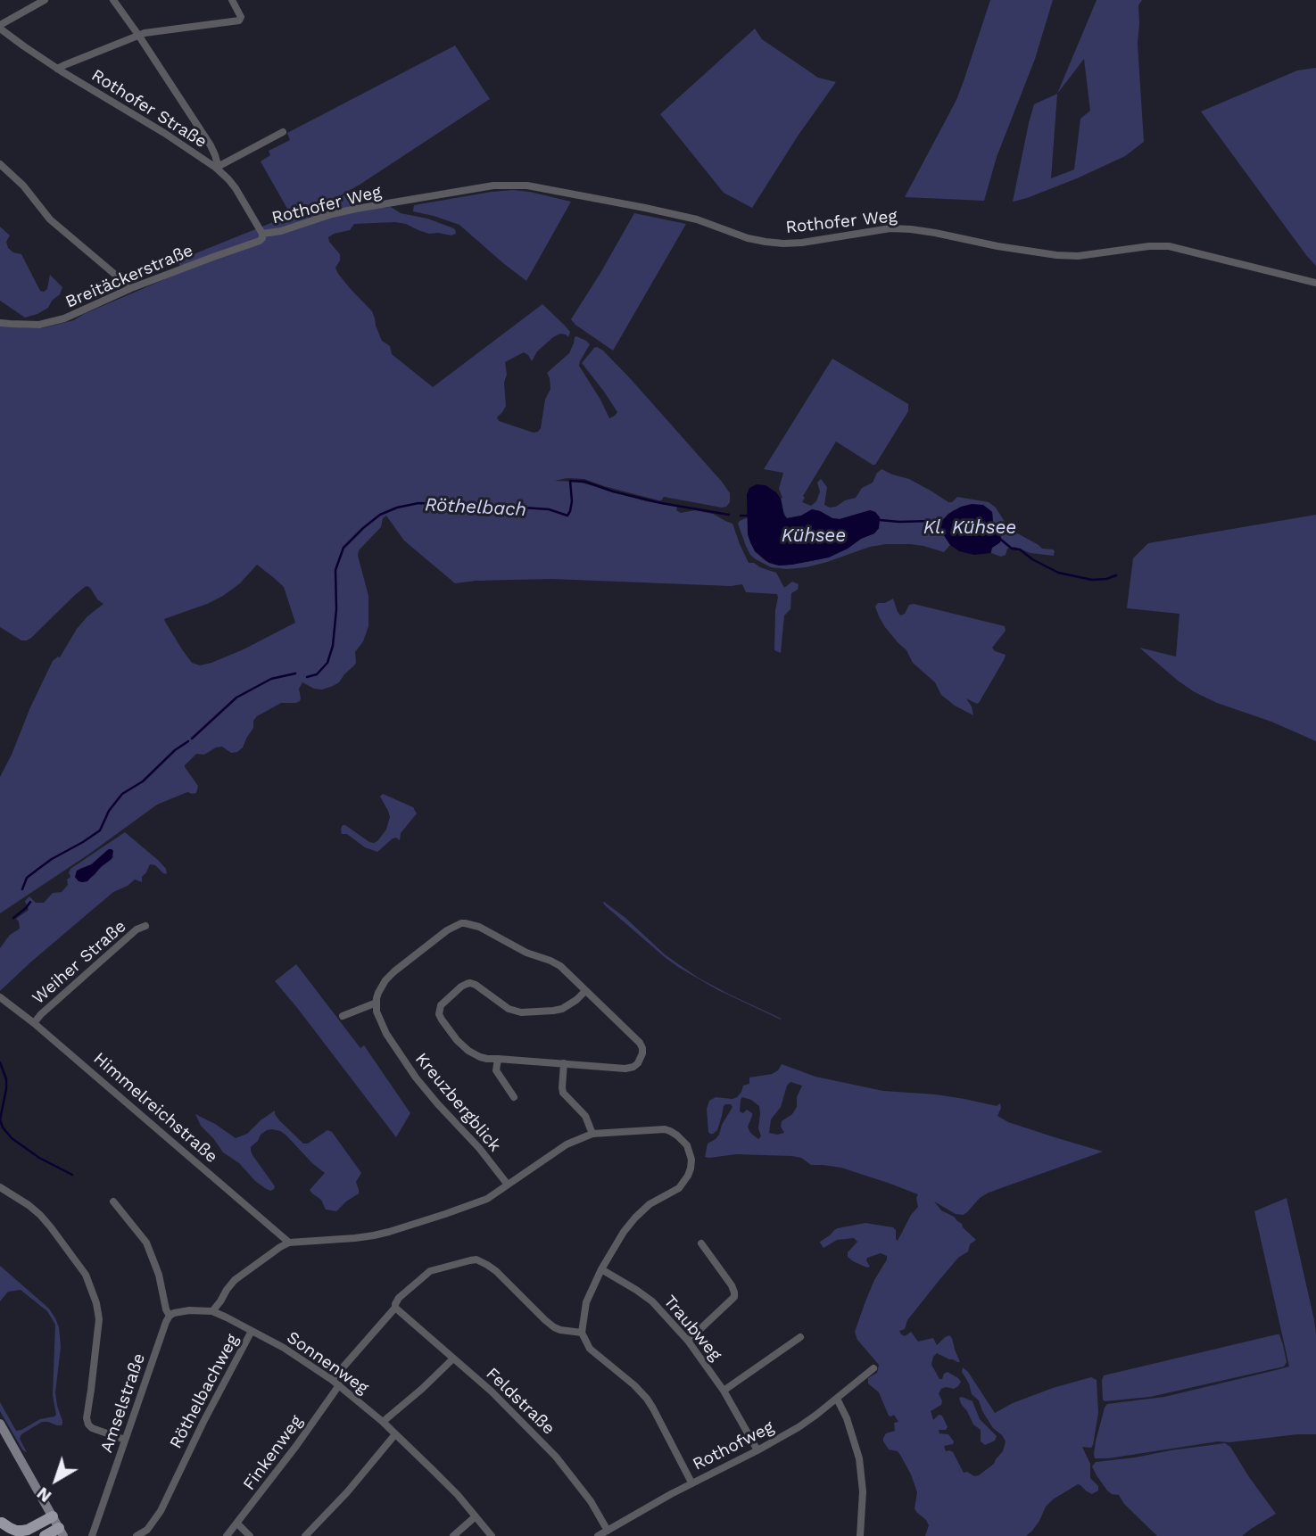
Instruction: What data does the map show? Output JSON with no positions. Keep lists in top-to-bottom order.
{
  "streets": {
    "street": [
      "Rothofer Straße",
      "Rothofer Weg",
      "Breitäckerstraße",
      "Weiher Straße",
      "Kreuzbergblick",
      "Himmelreichstraße",
      "Traubweg",
      "Sonnenweg",
      "Röthelbachweg",
      "Feldstraße",
      "Amselstraße",
      "Rothofweg",
      "Finkenweg"
    ]
  },
  "crossings": [
    ["Rothofer Straße", "Rothofer Weg"],
    ["Rothofer Straße", "Breitäckerstraße"],
    ["Rothofer Weg", "Breitäckerstraße"],
    ["Weiher Straße", "Himmelreichstraße"],
    ["Kreuzbergblick", "Röthelbachweg"],
    ["Himmelreichstraße", "Röthelbachweg"],
    ["Traubweg", "Röthelbachweg"],
    ["Traubweg", "Rothofweg"],
    ["Sonnenweg", "Röthelbachweg"],
    ["Sonnenweg", "Finkenweg"],
    ["Feldstraße", "Rothofweg"]
  ],
  "water": ["Röthelbach", "Kl. Kühsee", "Kühsee"],
  "north": "bottom left"
}
